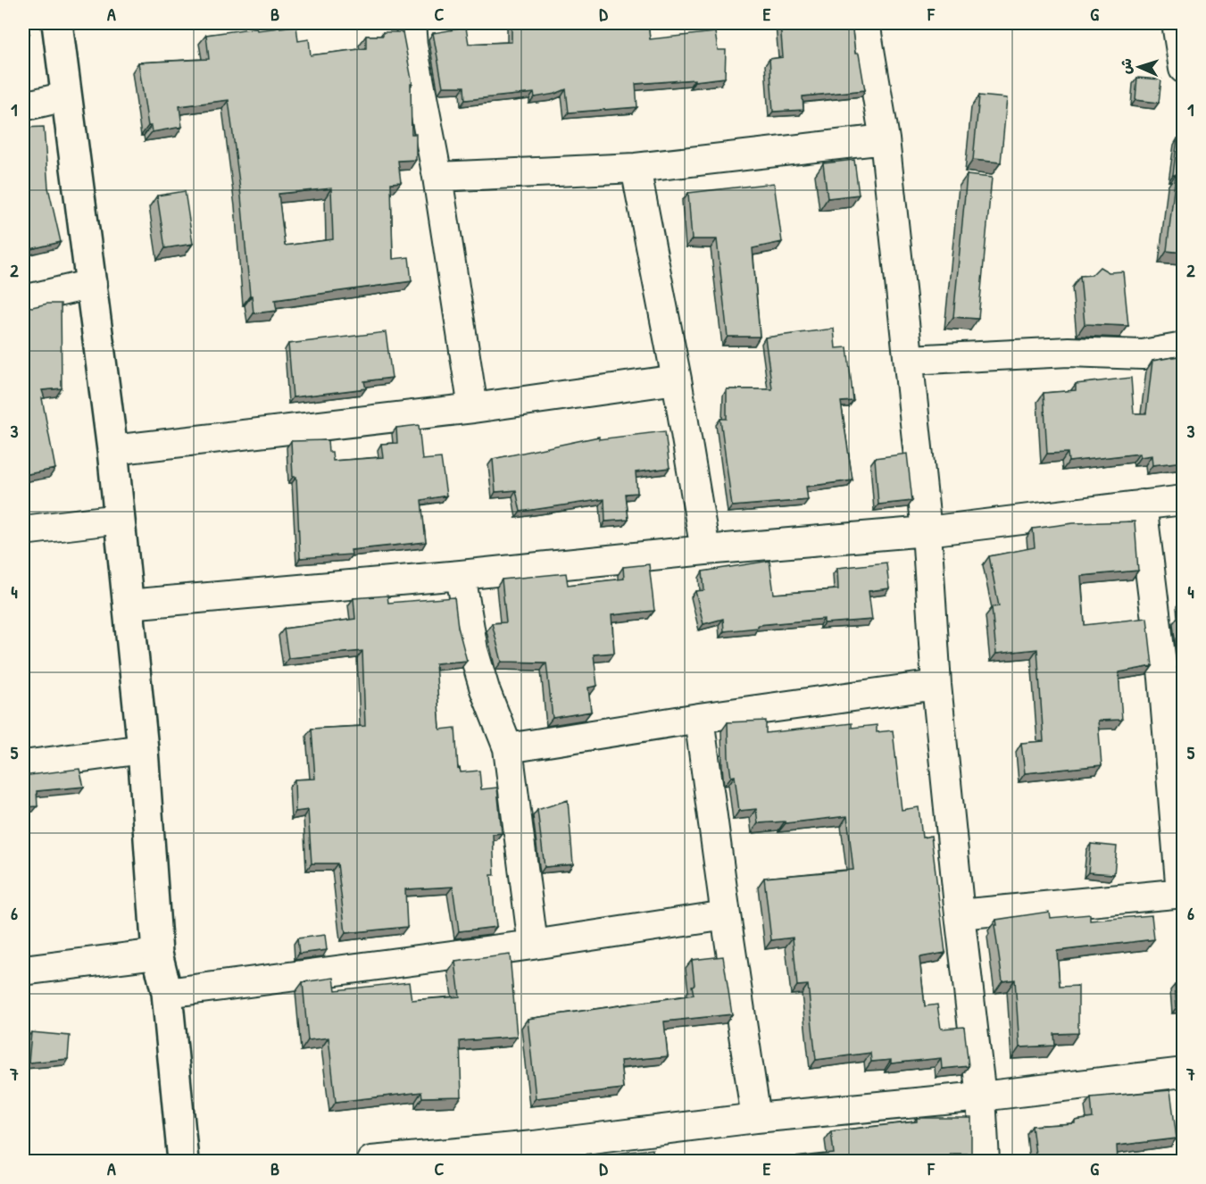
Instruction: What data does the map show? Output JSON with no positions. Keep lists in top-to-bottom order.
{
  "north": "left",
  "grid": {
    "columns": [
      "A",
      "B",
      "C",
      "D",
      "E",
      "F",
      "G"
    ],
    "rows": [
      "1",
      "2",
      "3",
      "4",
      "5",
      "6",
      "7"
    ]
  }
}
